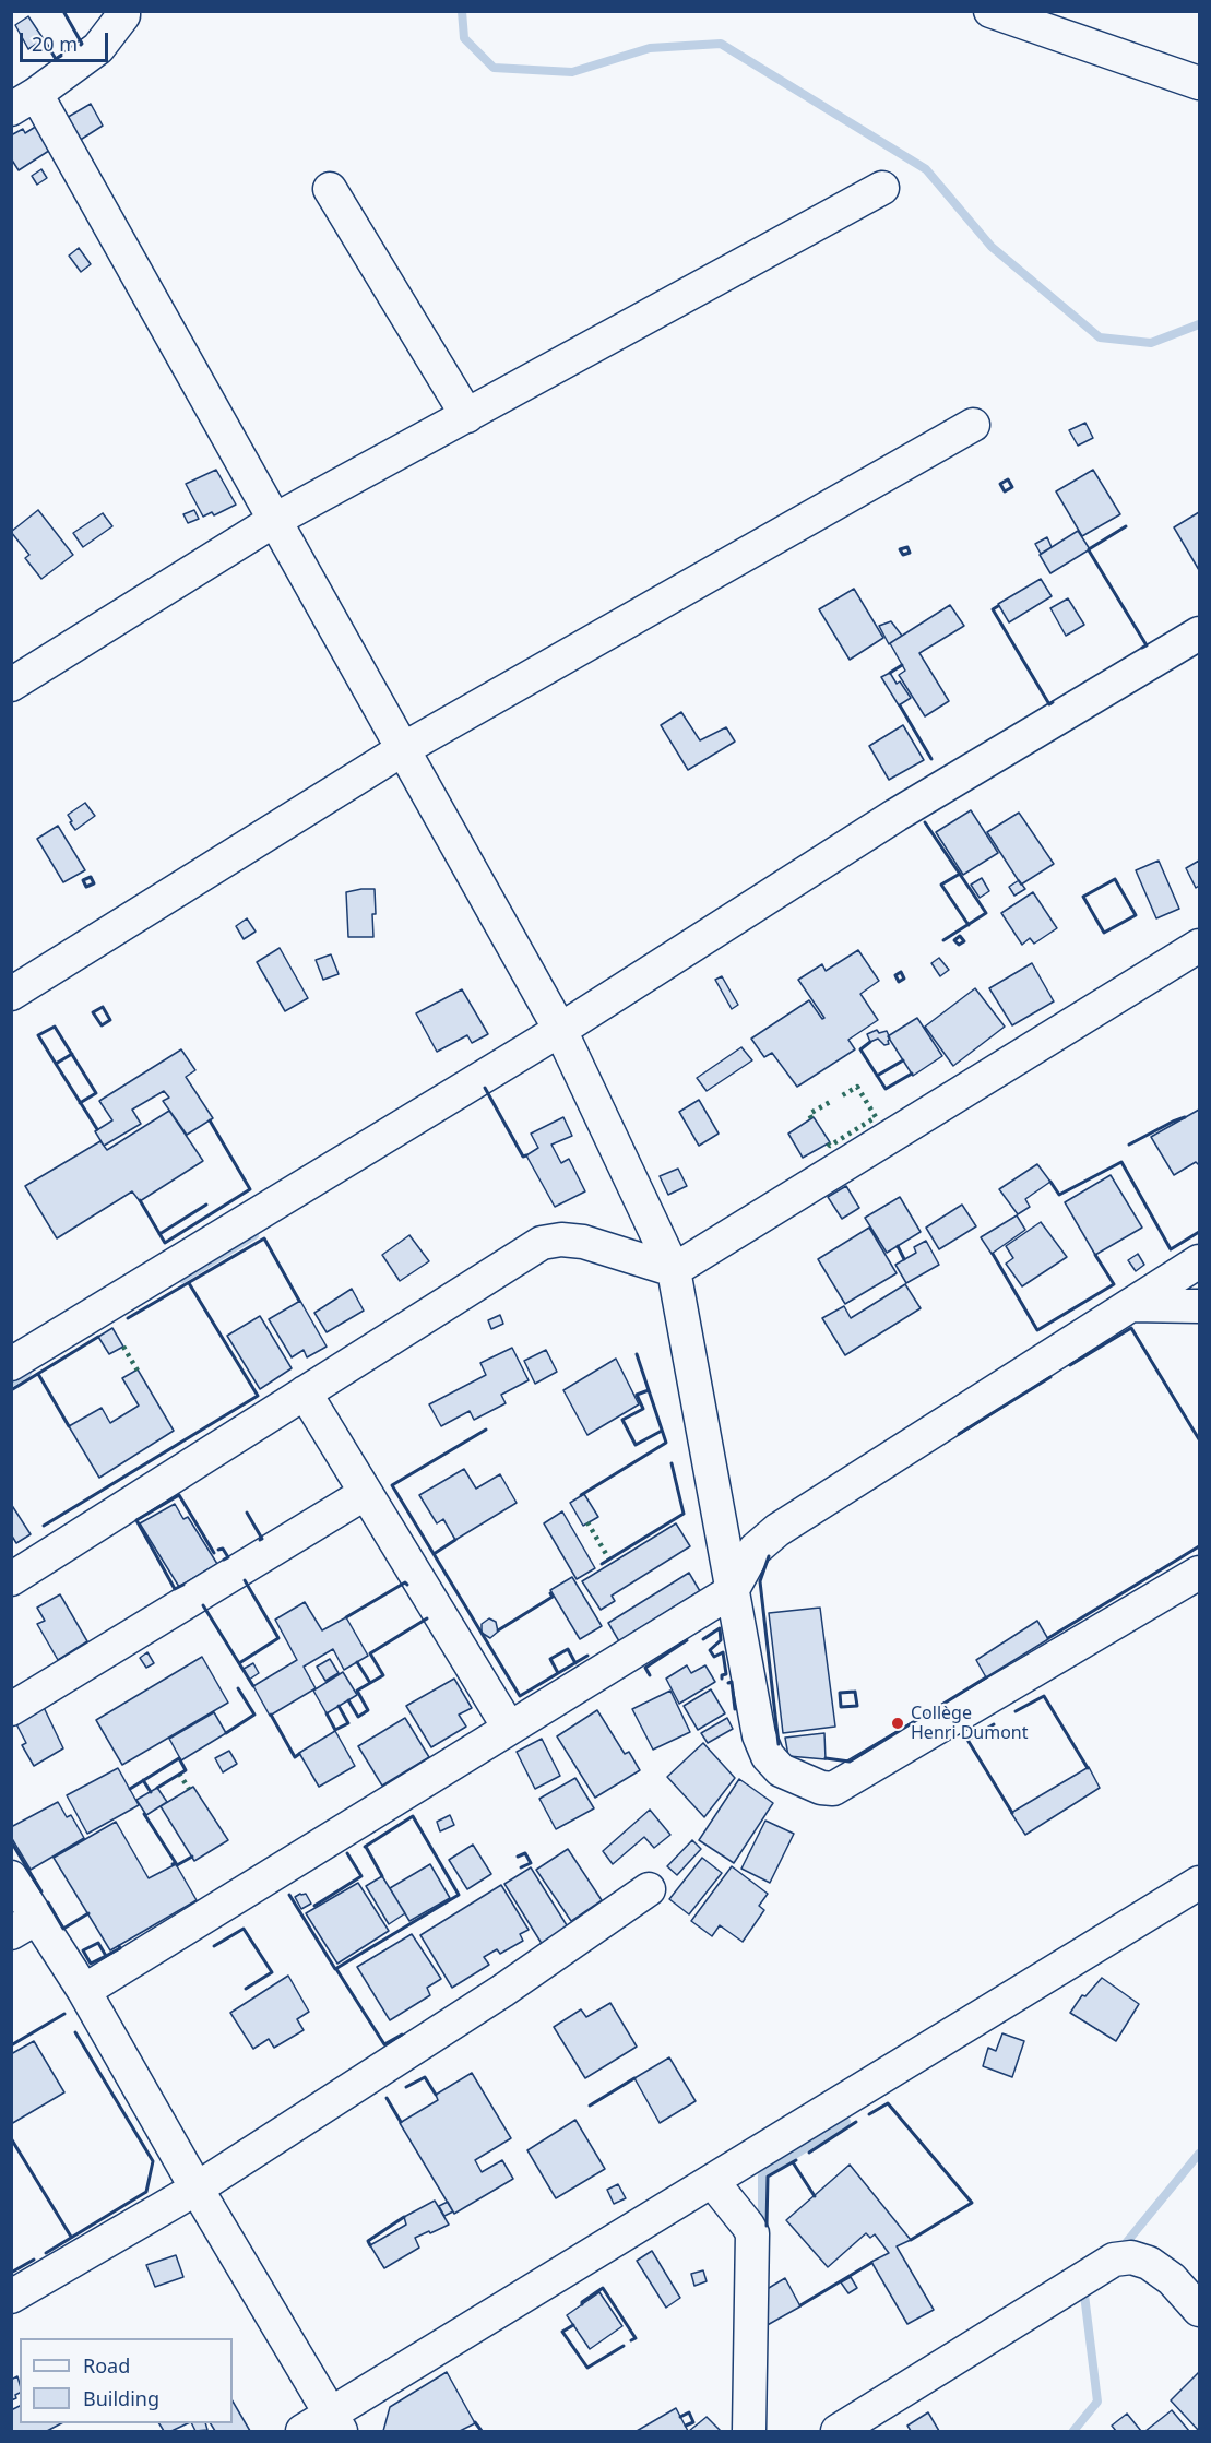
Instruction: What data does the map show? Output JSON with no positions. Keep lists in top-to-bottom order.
{
  "places": ["Collège Henri Dumont"],
  "legend": ["Road", "Building"],
  "scale_bar": "20 m"
}
